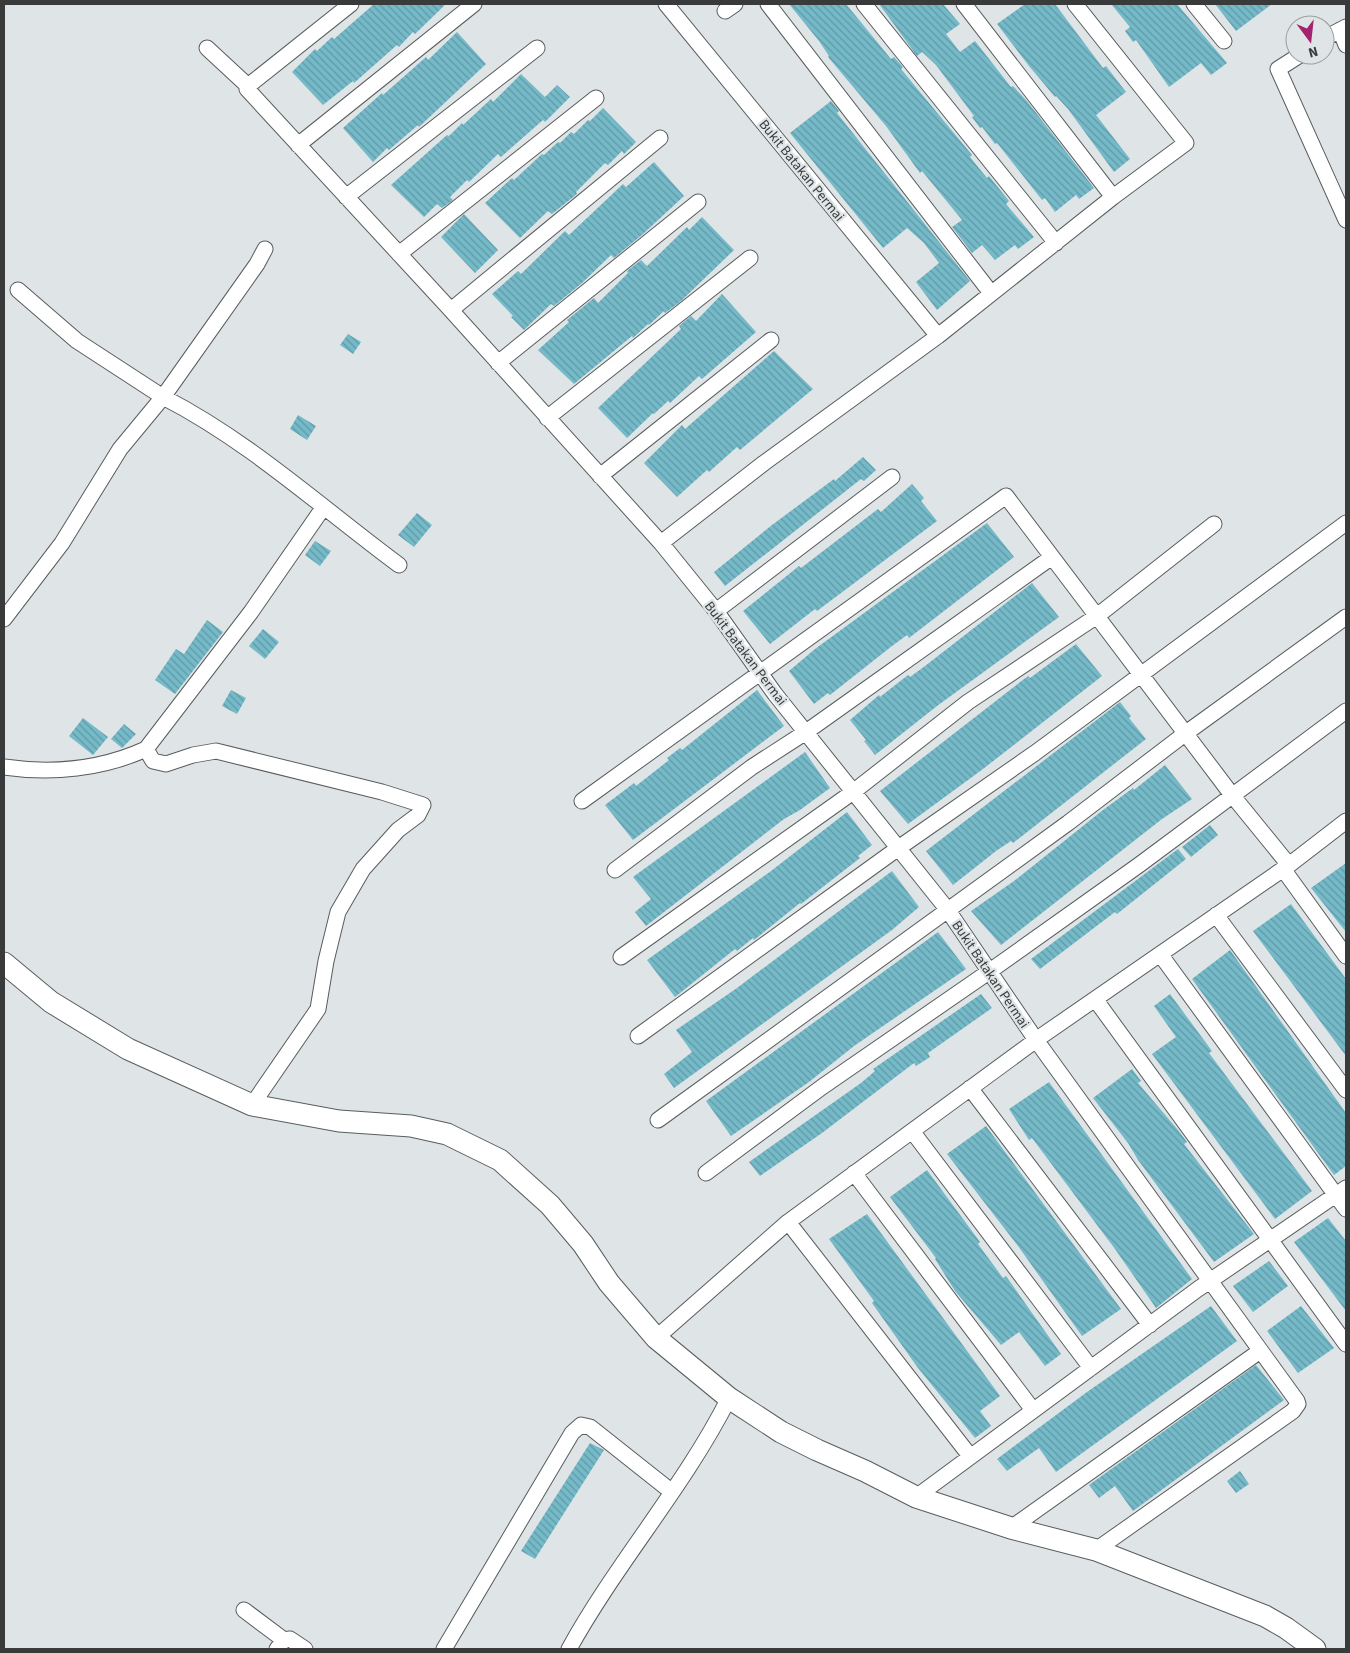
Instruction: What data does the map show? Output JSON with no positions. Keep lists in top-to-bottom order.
{
  "streets": {
    "street": ["Bukit Batakan Permai"]
  },
  "north": "bottom"
}
